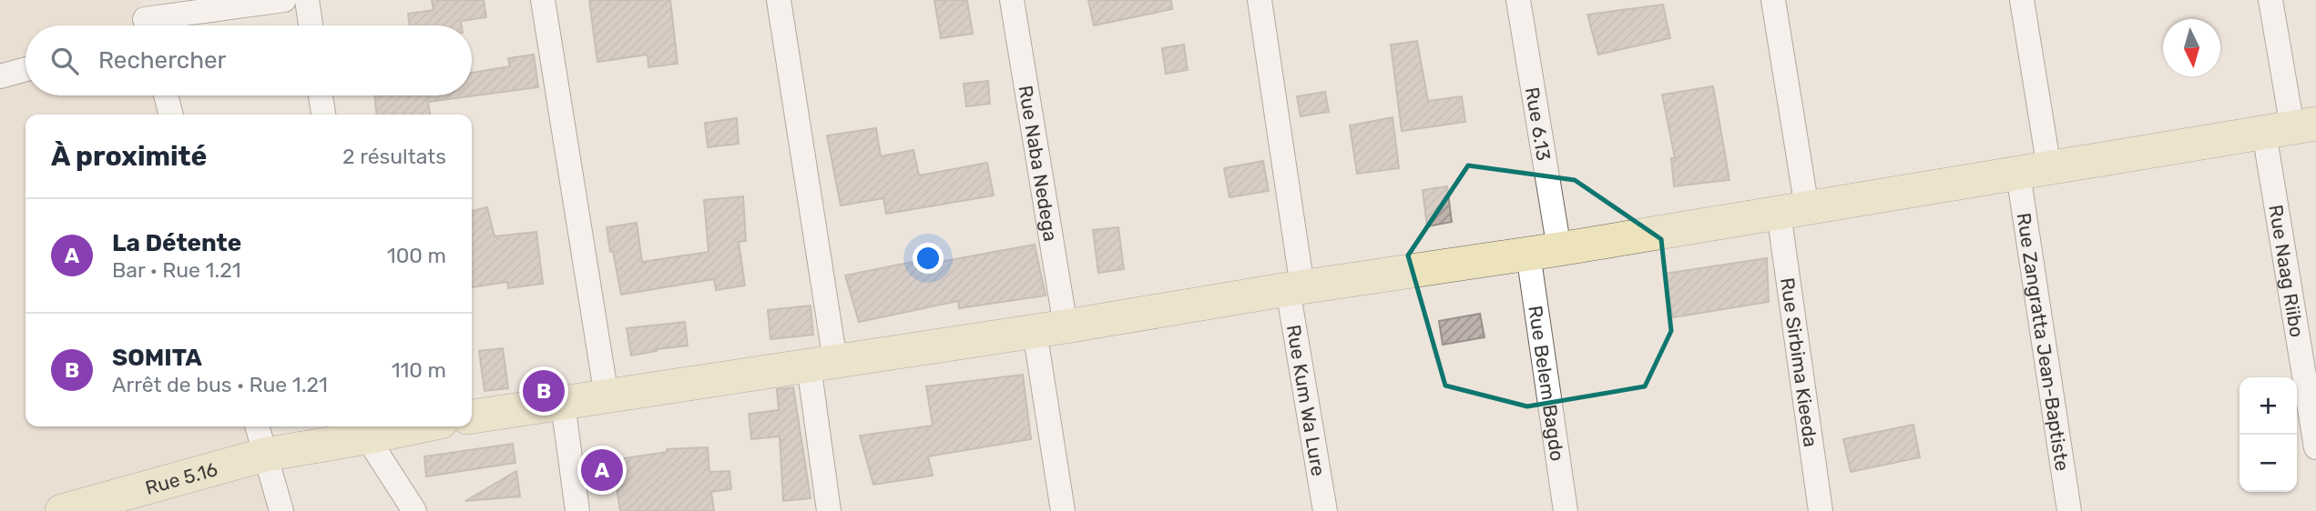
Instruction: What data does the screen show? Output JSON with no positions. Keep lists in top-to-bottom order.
{
  "streets": {
    "main road": ["Rue 5.16"],
    "street": [
      "Rue 6.13",
      "Rue Naba Nedega",
      "Rue Naag Riibo",
      "Rue Zangratta Jean-Baptiste",
      "Rue Sirbima Kieeda",
      "Rue Belem Bagdo",
      "Rue Kum Wa Lure"
    ]
  },
  "crossings": [
    ["Rue 6.13", "Rue Belem Bagdo"]
  ],
  "north": "bottom",
  "page": {
    "search": "Rechercher",
    "heading": ["À proximité", "2 résultats"],
    "list": [
      {
        "mark": "A",
        "name": "La Détente",
        "note": "Bar · Rue 1.21",
        "value": "100 m"
      },
      {
        "mark": "B",
        "name": "SOMITA",
        "note": "Arrêt de bus · Rue 1.21",
        "value": "110 m"
      }
    ],
    "pins": ["B", "A"],
    "map_buttons": ["+", "−"]
  }
}
